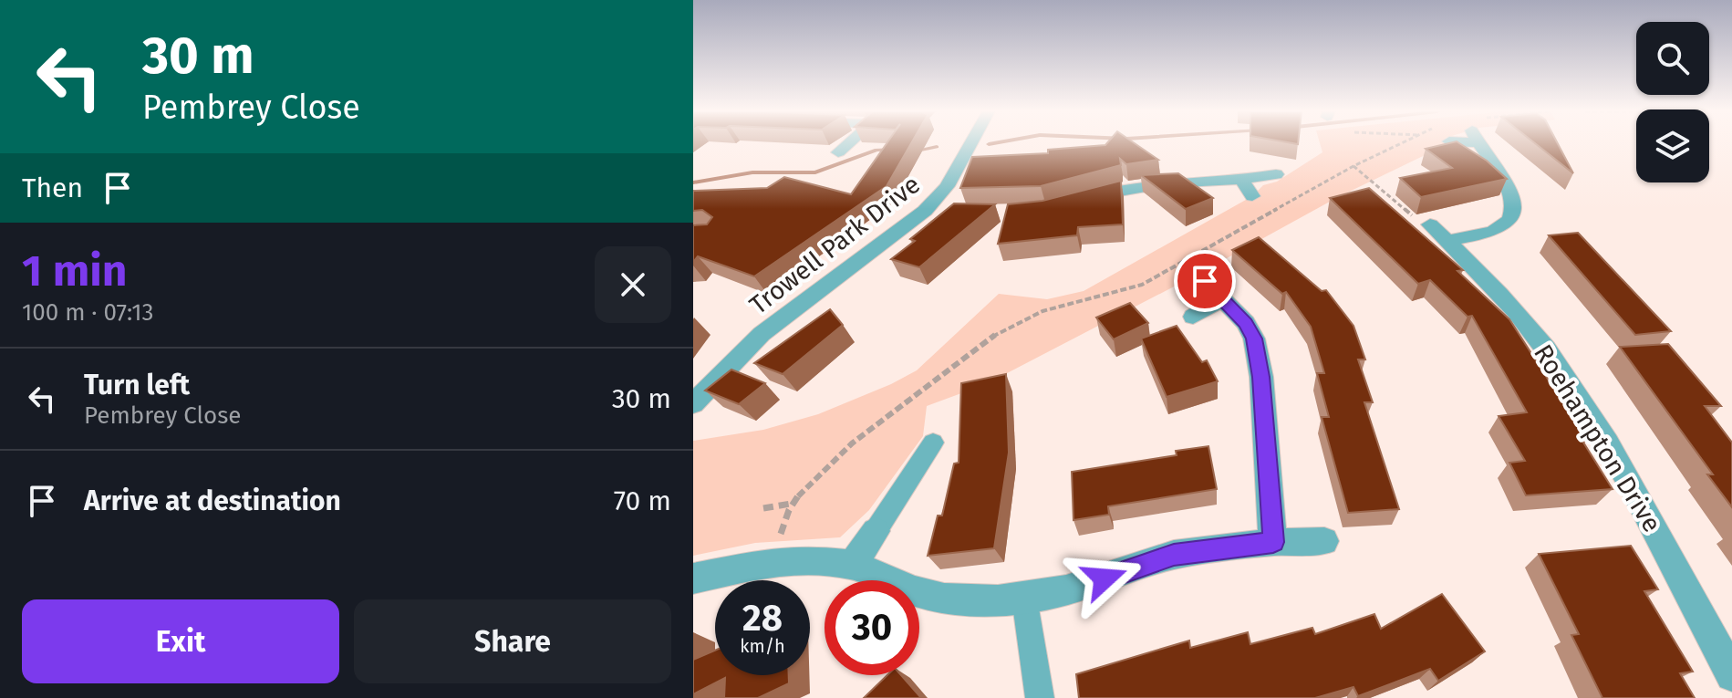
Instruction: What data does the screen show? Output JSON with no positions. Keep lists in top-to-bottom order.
{
  "streets": {
    "street": ["Trowell Park Drive", "Roehampton Drive"]
  },
  "page": {
    "turn": ["30 m", "Pembrey Close"],
    "then": "Then",
    "heading": ["1 min", "100 m · 07:13"],
    "list": [
      {
        "name": "Turn left",
        "note": "Pembrey Close",
        "value": "30 m"
      },
      {
        "name": "Arrive at destination",
        "value": "70 m"
      }
    ],
    "speed": "28 km/h",
    "limit": "30",
    "buttons": ["Exit", "Share"]
  }
}
